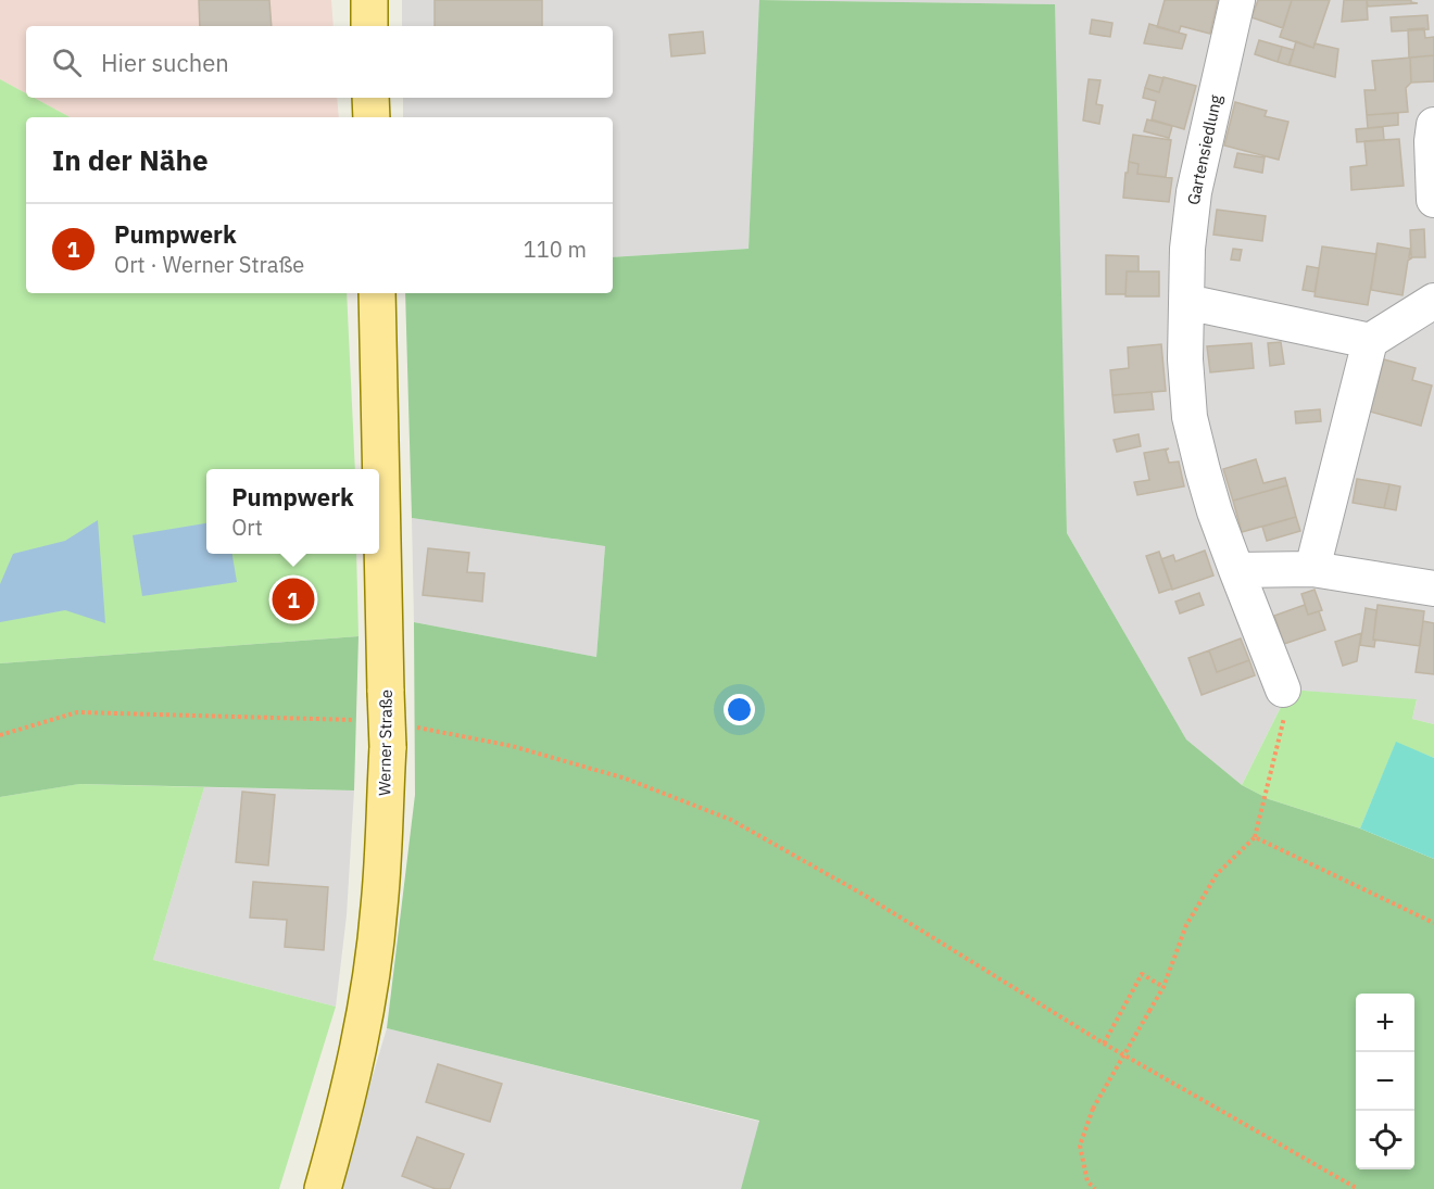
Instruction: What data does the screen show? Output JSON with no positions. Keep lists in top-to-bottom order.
{
  "streets": {
    "main road": ["Werner Straße"],
    "street": ["Gartensiedlung"]
  },
  "page": {
    "search": "Hier suchen",
    "heading": "In der Nähe",
    "list": [
      {
        "mark": "1",
        "name": "Pumpwerk",
        "note": "Ort · Werner Straße",
        "value": "110 m"
      }
    ],
    "popup": ["Pumpwerk", "Ort"],
    "pins": "1",
    "map_buttons": ["+", "−"]
  }
}
